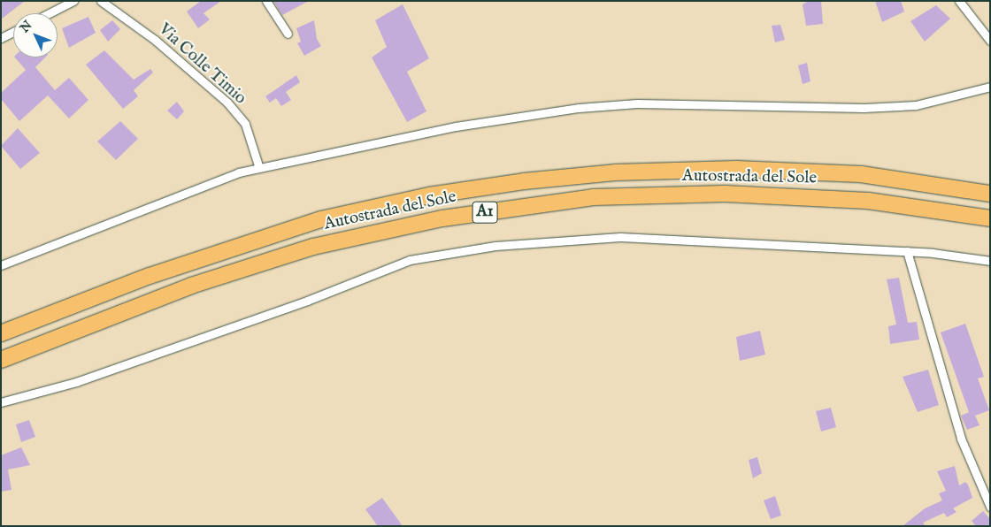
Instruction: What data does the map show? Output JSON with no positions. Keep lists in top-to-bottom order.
{
  "streets": {
    "highway": ["Autostrada del Sole", "A1"],
    "street": ["Via Colle Timio"]
  },
  "north": "top left"
}
